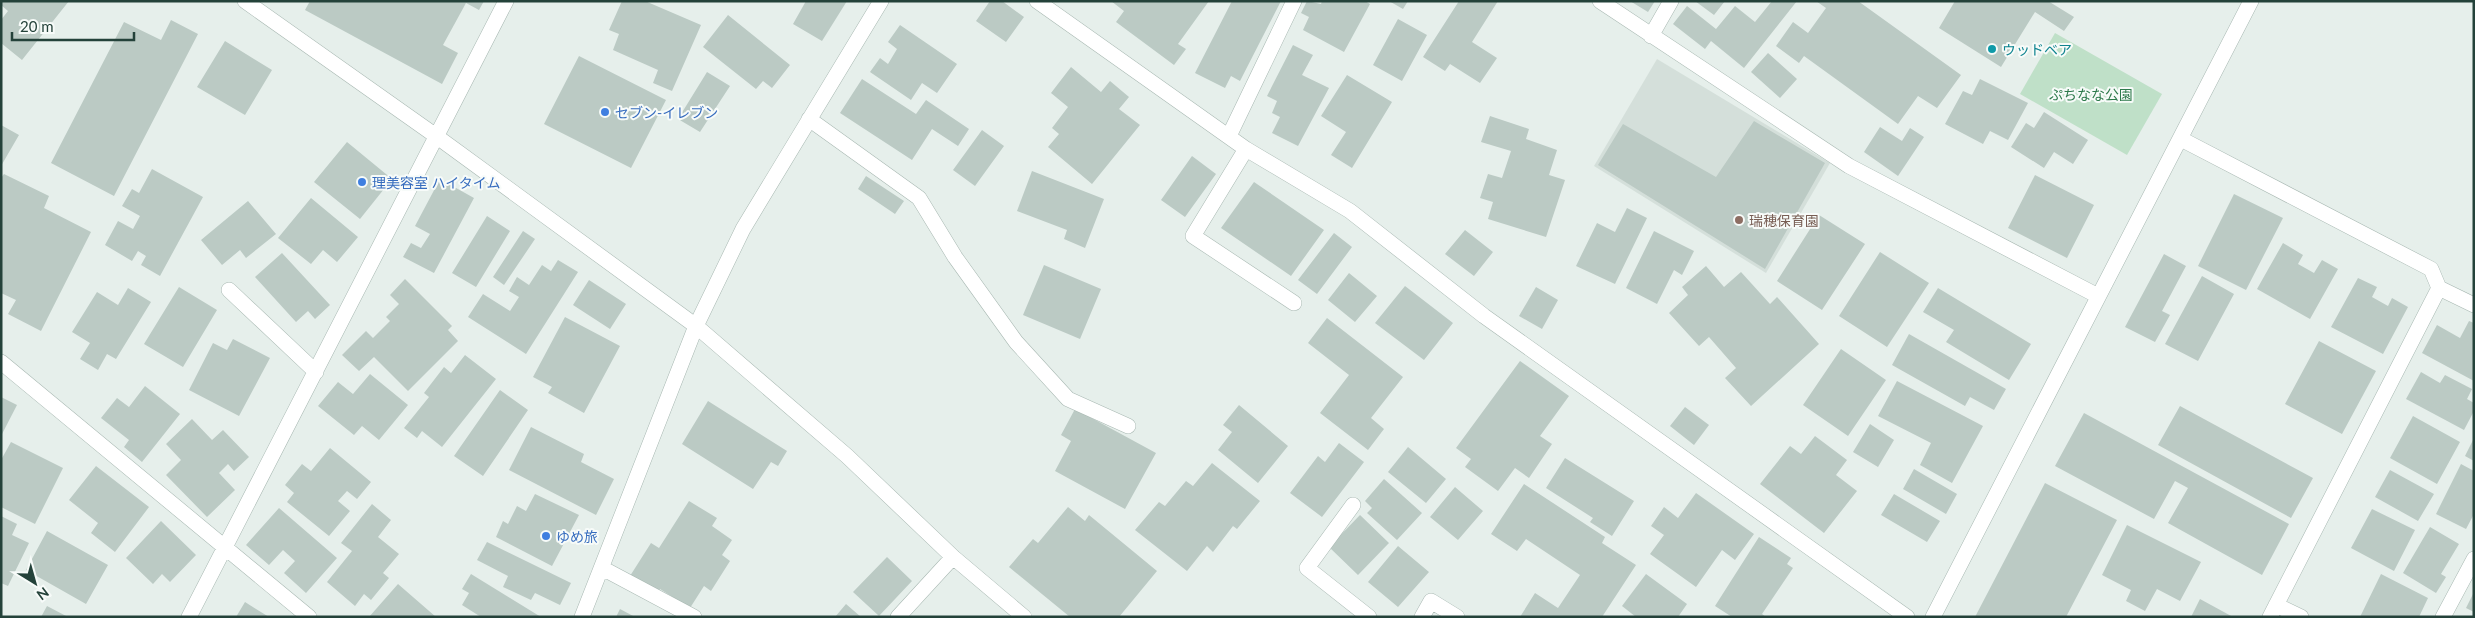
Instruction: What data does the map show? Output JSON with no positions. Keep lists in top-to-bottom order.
{
  "parks": ["ぷちなな公園"],
  "places": [
    "ウッドベア",
    "セブン-イレブン",
    "理美容室 ハイタイム",
    "瑞穂保育園",
    "ゆめ旅"
  ],
  "scale_bar": "20 m",
  "north": "bottom right"
}
